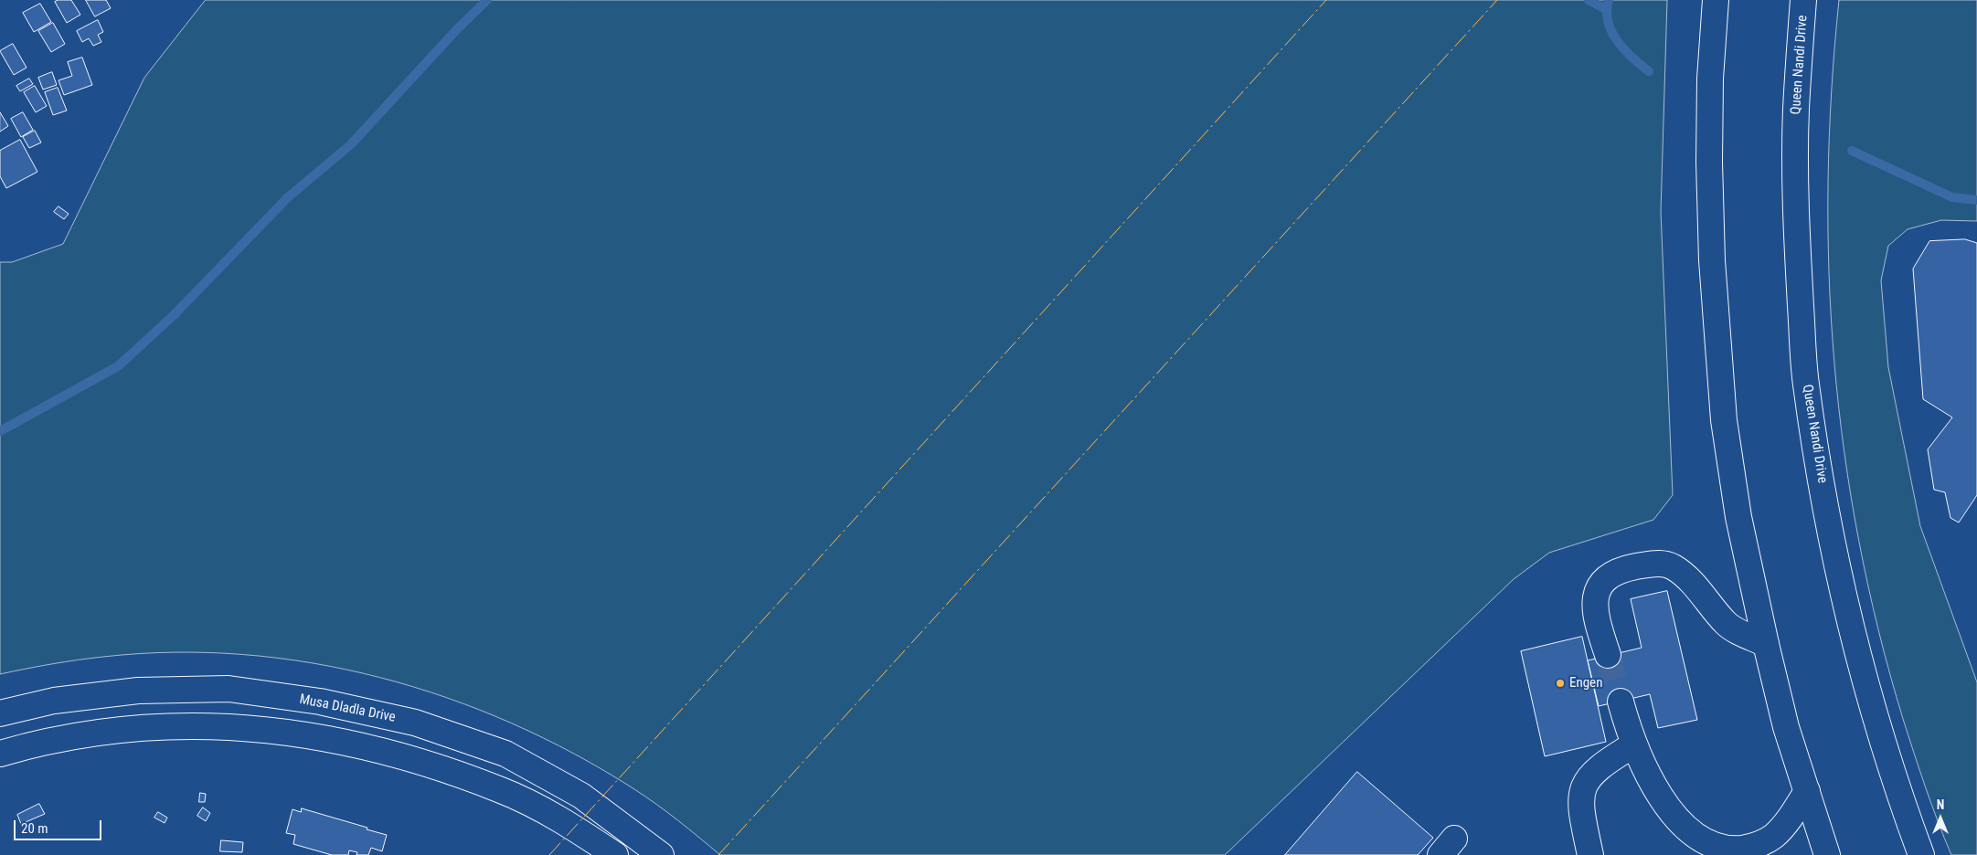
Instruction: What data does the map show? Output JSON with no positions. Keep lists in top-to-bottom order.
{
  "streets": {
    "main road": ["Queen Nandi Drive", "Musa Dladla Drive"]
  },
  "places": ["Engen"],
  "scale_bar": "20 m",
  "north": "top"
}
